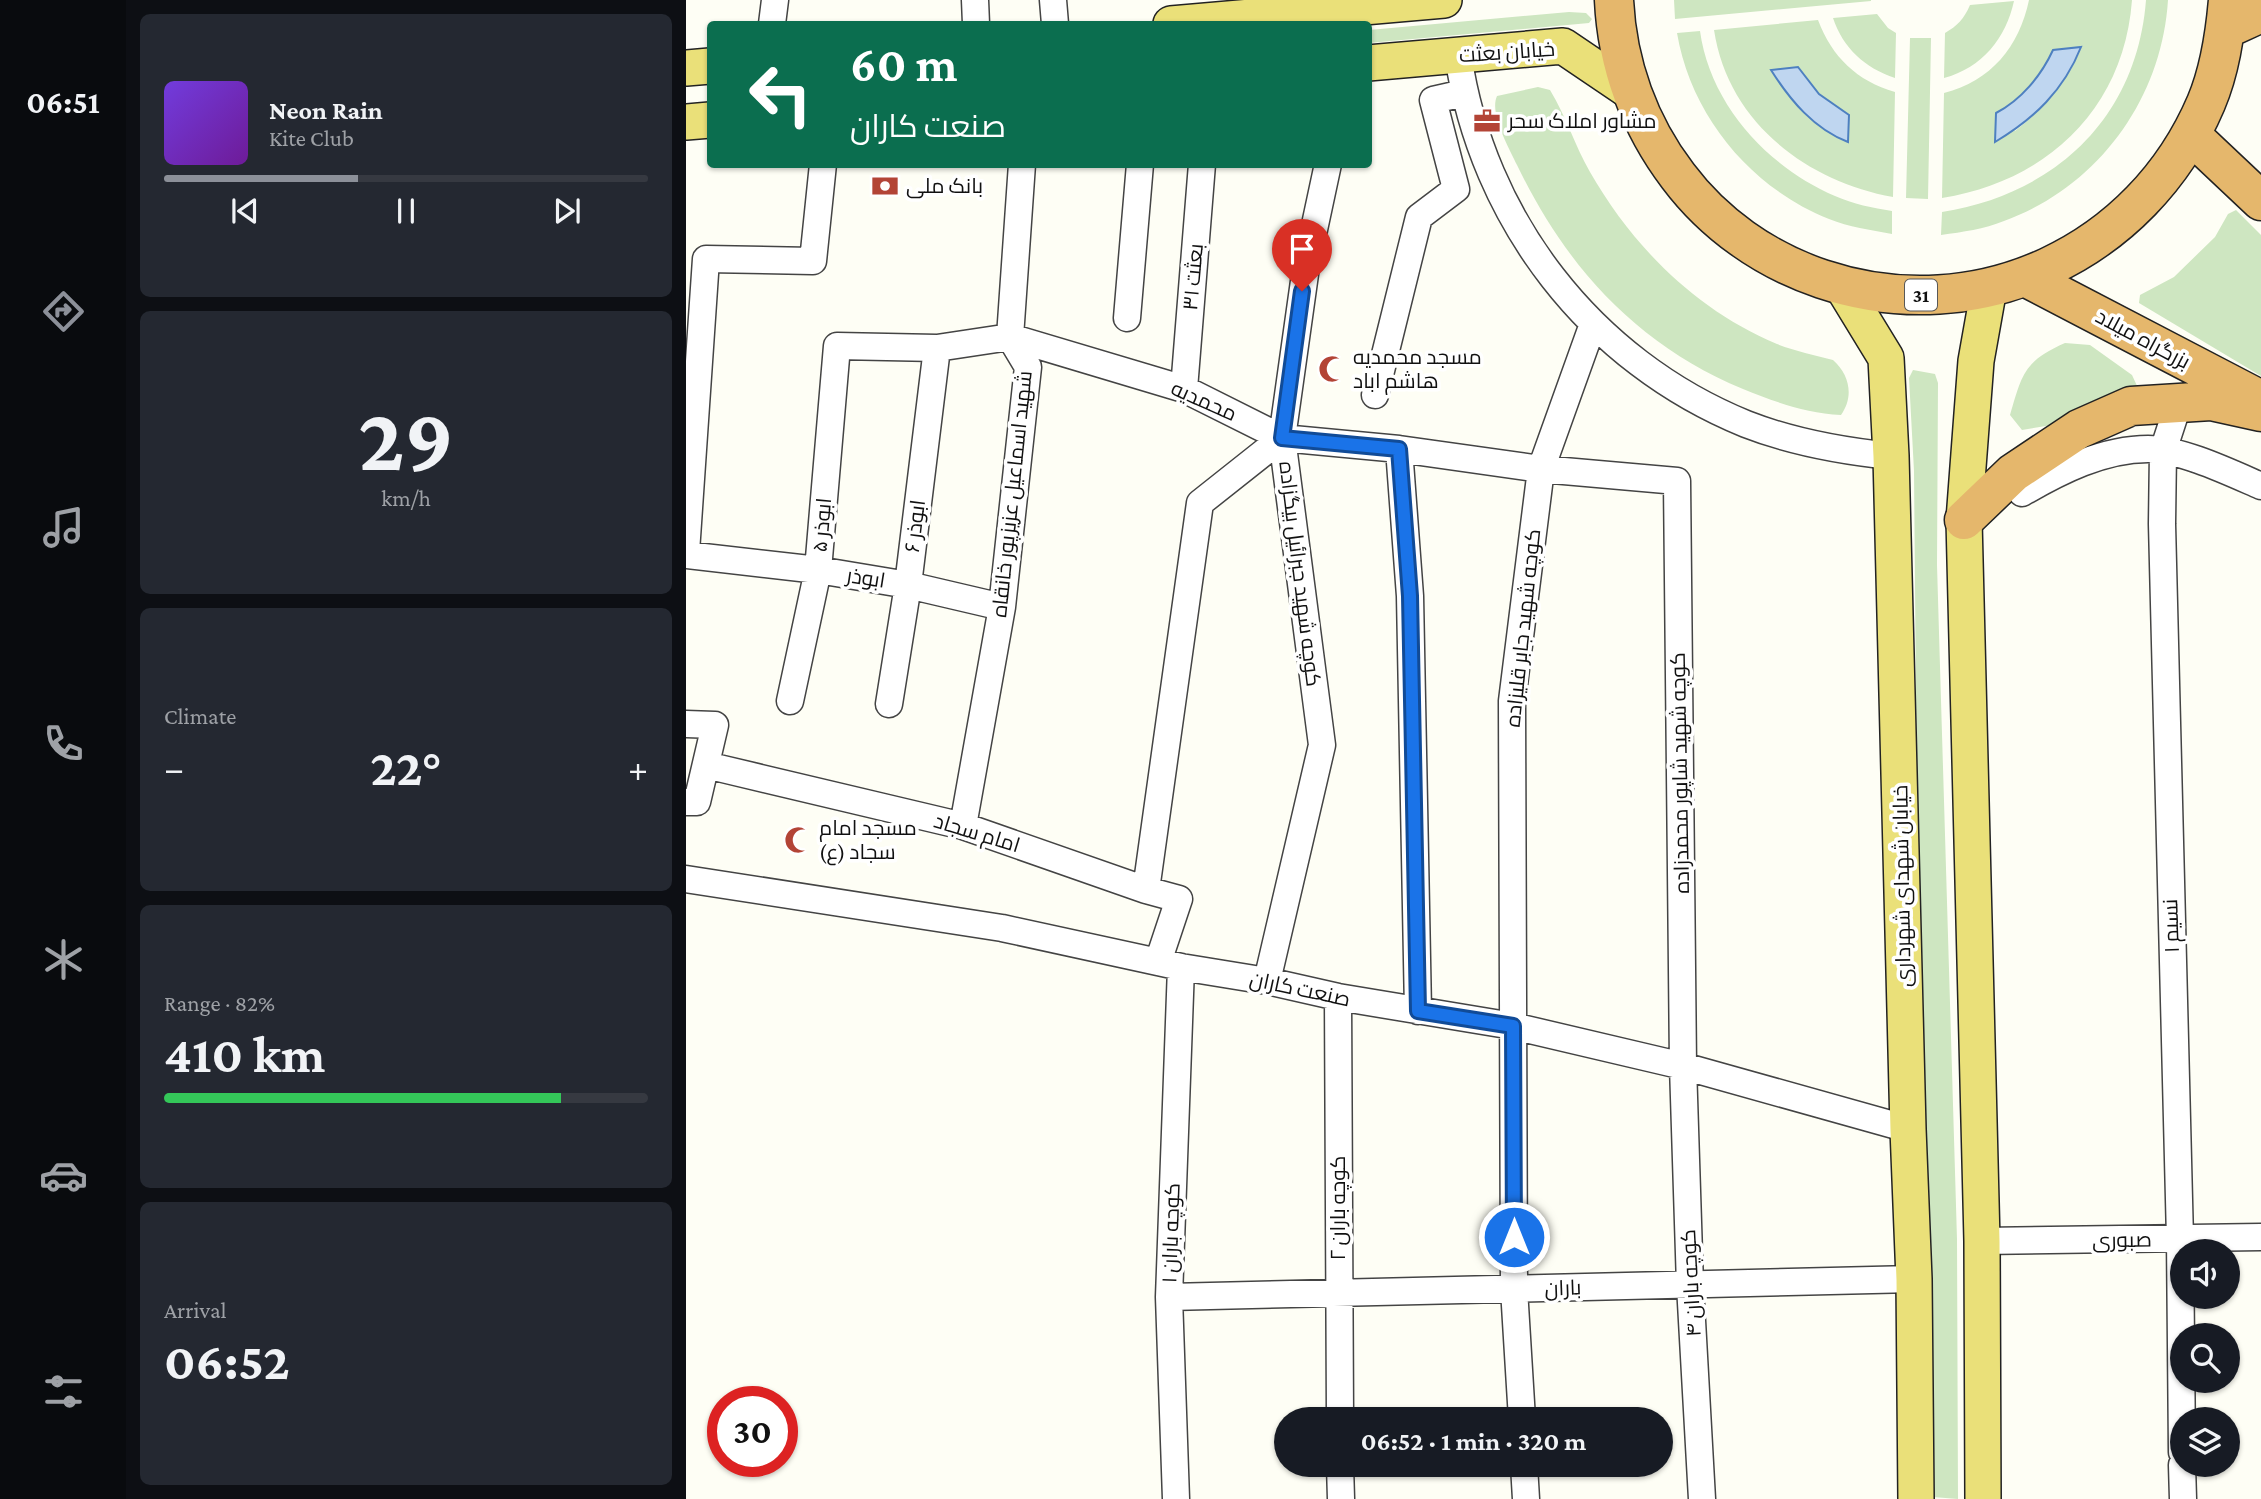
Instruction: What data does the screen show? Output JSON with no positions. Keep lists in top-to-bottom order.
{
  "streets": {
    "highway": ["31", "بزرگراه میلاد"],
    "main road": ["خیابان بعثت", "خیابان شهدای شهرداری"],
    "street": [
      "بعثت ۳۱",
      "محمدیه",
      "شهید اسماعیل عزیزپور خانقاه",
      "ابوذر ۵",
      "ابوذر ۶",
      "کوچه شهید جبرائیل بیگزاده",
      "ابوذر",
      "کوچه شهید جابر قلیزاده",
      "کوچه شهید شاپور محمدزاده",
      "امام سجاد",
      "نسیم ۱",
      "صنعت کاران",
      "کوچه باران ۲",
      "کوچه باران ۱",
      "صبوری",
      "کوچه باران ۴",
      "باران"
    ]
  },
  "crossings": [
    ["خیابان بعثت", "31"],
    ["بعثت ۳۱", "محمدیه"],
    ["31", "بزرگراه میلاد"],
    ["31", "خیابان شهدای شهرداری"],
    ["محمدیه", "شهید اسماعیل عزیزپور خانقاه"],
    ["محمدیه", "کوچه شهید جبرائیل بیگزاده"],
    ["محمدیه", "کوچه شهید جابر قلیزاده"],
    ["محمدیه", "کوچه شهید شاپور محمدزاده"],
    ["شهید اسماعیل عزیزپور خانقاه", "ابوذر"],
    ["شهید اسماعیل عزیزپور خانقاه", "امام سجاد"],
    ["ابوذر ۵", "ابوذر ۶"],
    ["ابوذر ۵", "ابوذر"],
    ["ابوذر ۶", "ابوذر"],
    ["کوچه شهید جبرائیل بیگزاده", "صنعت کاران"],
    ["کوچه شهید جابر قلیزاده", "صنعت کاران"],
    ["کوچه شهید جابر قلیزاده", "باران"],
    ["کوچه شهید شاپور محمدزاده", "صنعت کاران"],
    ["کوچه شهید شاپور محمدزاده", "کوچه باران ۴"],
    ["امام سجاد", "صنعت کاران"],
    ["امام سجاد", "کوچه باران ۱"],
    ["خیابان شهدای شهرداری", "صنعت کاران"],
    ["خیابان شهدای شهرداری", "باران"],
    ["نسیم ۱", "صبوری"],
    ["صنعت کاران", "کوچه باران ۲"],
    ["صنعت کاران", "کوچه باران ۱"],
    ["صنعت کاران", "کوچه باران ۴"],
    ["کوچه باران ۲", "باران"],
    ["کوچه باران ۱", "باران"],
    ["کوچه باران ۴", "باران"]
  ],
  "places": {
    "office": ["مشاور املاک سحر"],
    "bank": ["بانک ملی"],
    "mosque": ["مسجد محمدیه هاشم اباد", "مسجد امام سجاد (ع)"]
  },
  "page": {
    "tabs": "06:51",
    "turn": ["60 m", "صنعت کاران"],
    "song": ["Neon Rain", "Kite Club"],
    "tile": [
      ["29", "km/h"],
      "Climate",
      ["Range · 82%", "410 km"],
      ["Arrival", "06:52"]
    ],
    "heat": ["−", "22°", "+"],
    "limit": "30",
    "trip": "06:52 · 1 min · 320 m"
  }
}
